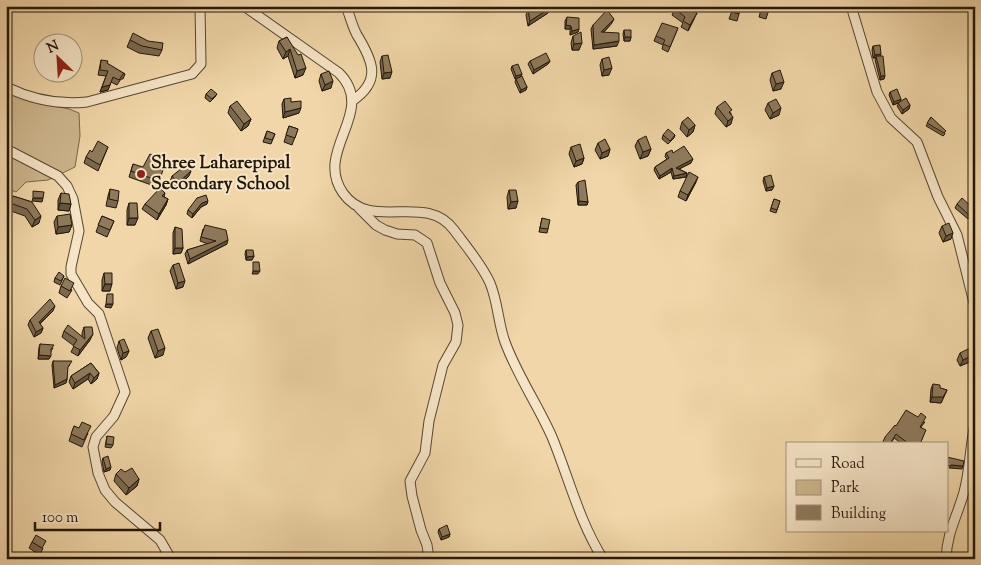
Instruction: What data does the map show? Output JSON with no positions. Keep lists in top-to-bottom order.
{
  "places": ["Shree Laharepipal Secondary School"],
  "legend": ["Road", "Park", "Building"],
  "scale_bar": "100 m",
  "north": "top left"
}
